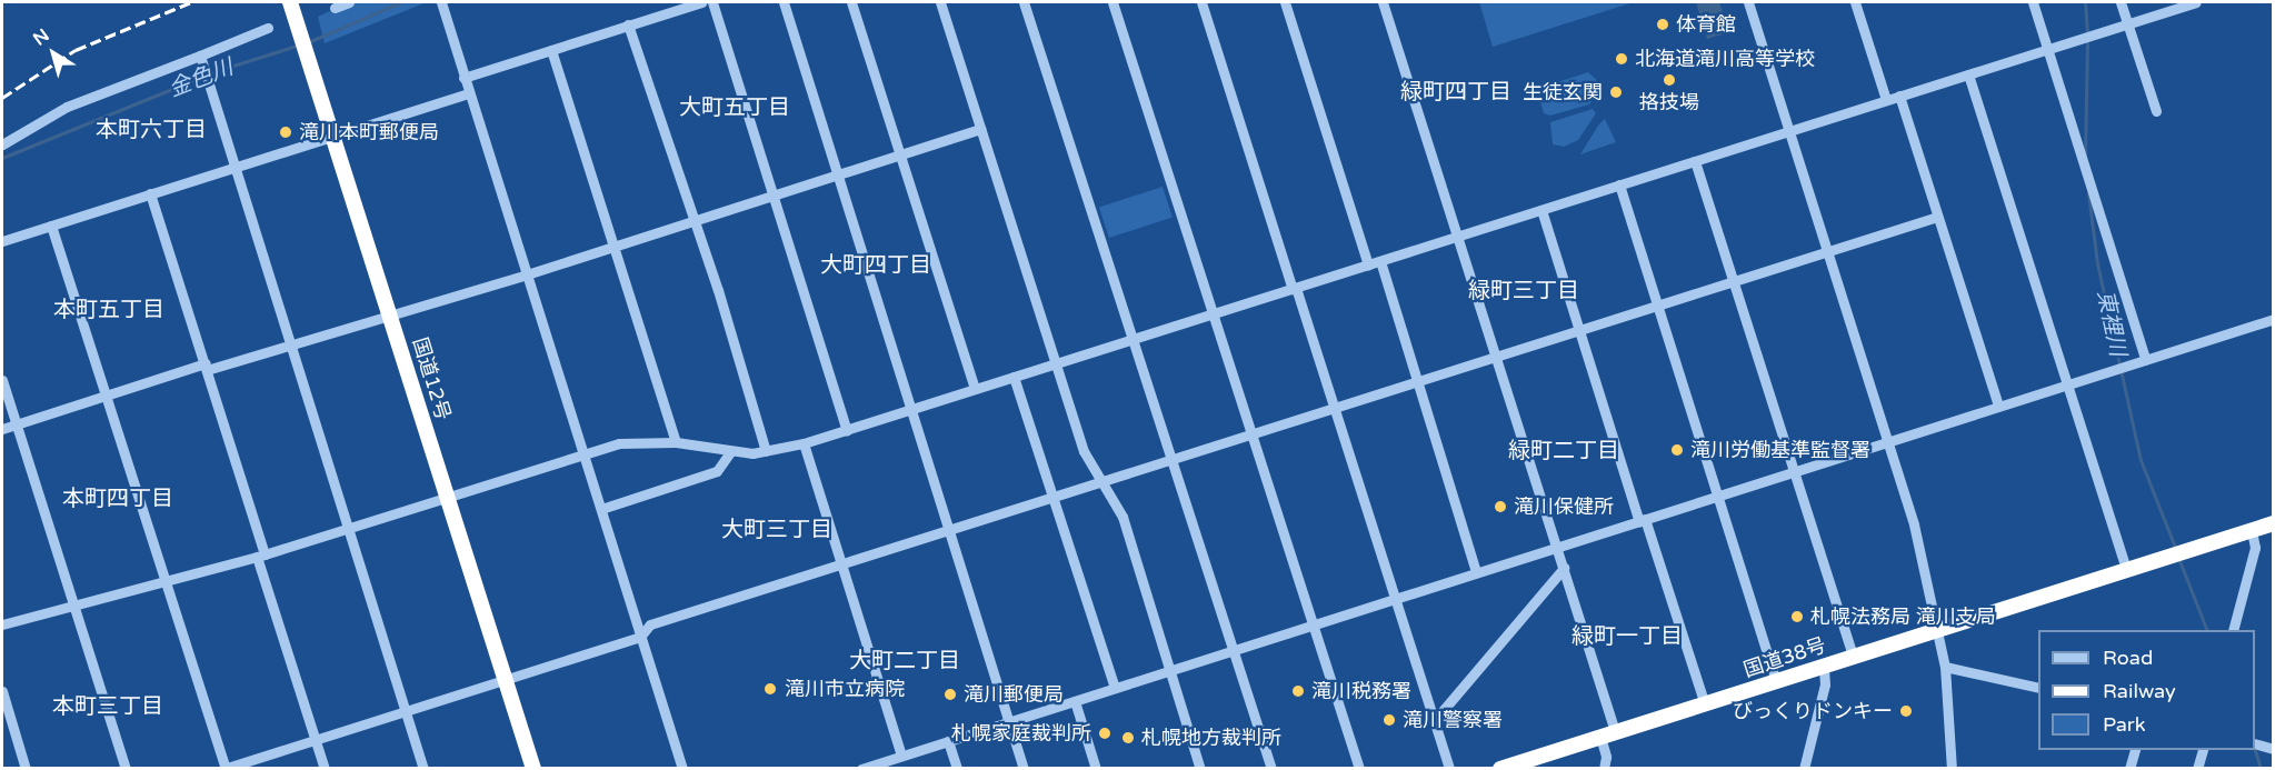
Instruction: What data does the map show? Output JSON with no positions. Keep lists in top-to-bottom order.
{
  "streets": {
    "highway": ["国道12号", "国道38号"]
  },
  "districts": [
    "緑町四丁目",
    "大町五丁目",
    "本町六丁目",
    "大町四丁目",
    "緑町三丁目",
    "本町五丁目",
    "緑町二丁目",
    "本町四丁目",
    "大町三丁目",
    "緑町一丁目",
    "大町二丁目",
    "本町三丁目"
  ],
  "water": ["金色川", "東裡川"],
  "places": [
    "体育館",
    "北海道滝川高等学校",
    "挌技場",
    "生徒玄関",
    "滝川本町郵便局",
    "滝川労働基準監督署",
    "滝川保健所",
    "札幌法務局 滝川支局",
    "滝川市立病院",
    "滝川税務署",
    "滝川郵便局",
    "びっくりドンキー",
    "滝川警察署",
    "札幌家庭裁判所",
    "札幌地方裁判所"
  ],
  "legend": ["Road", "Railway", "Park"],
  "north": "top left"
}
